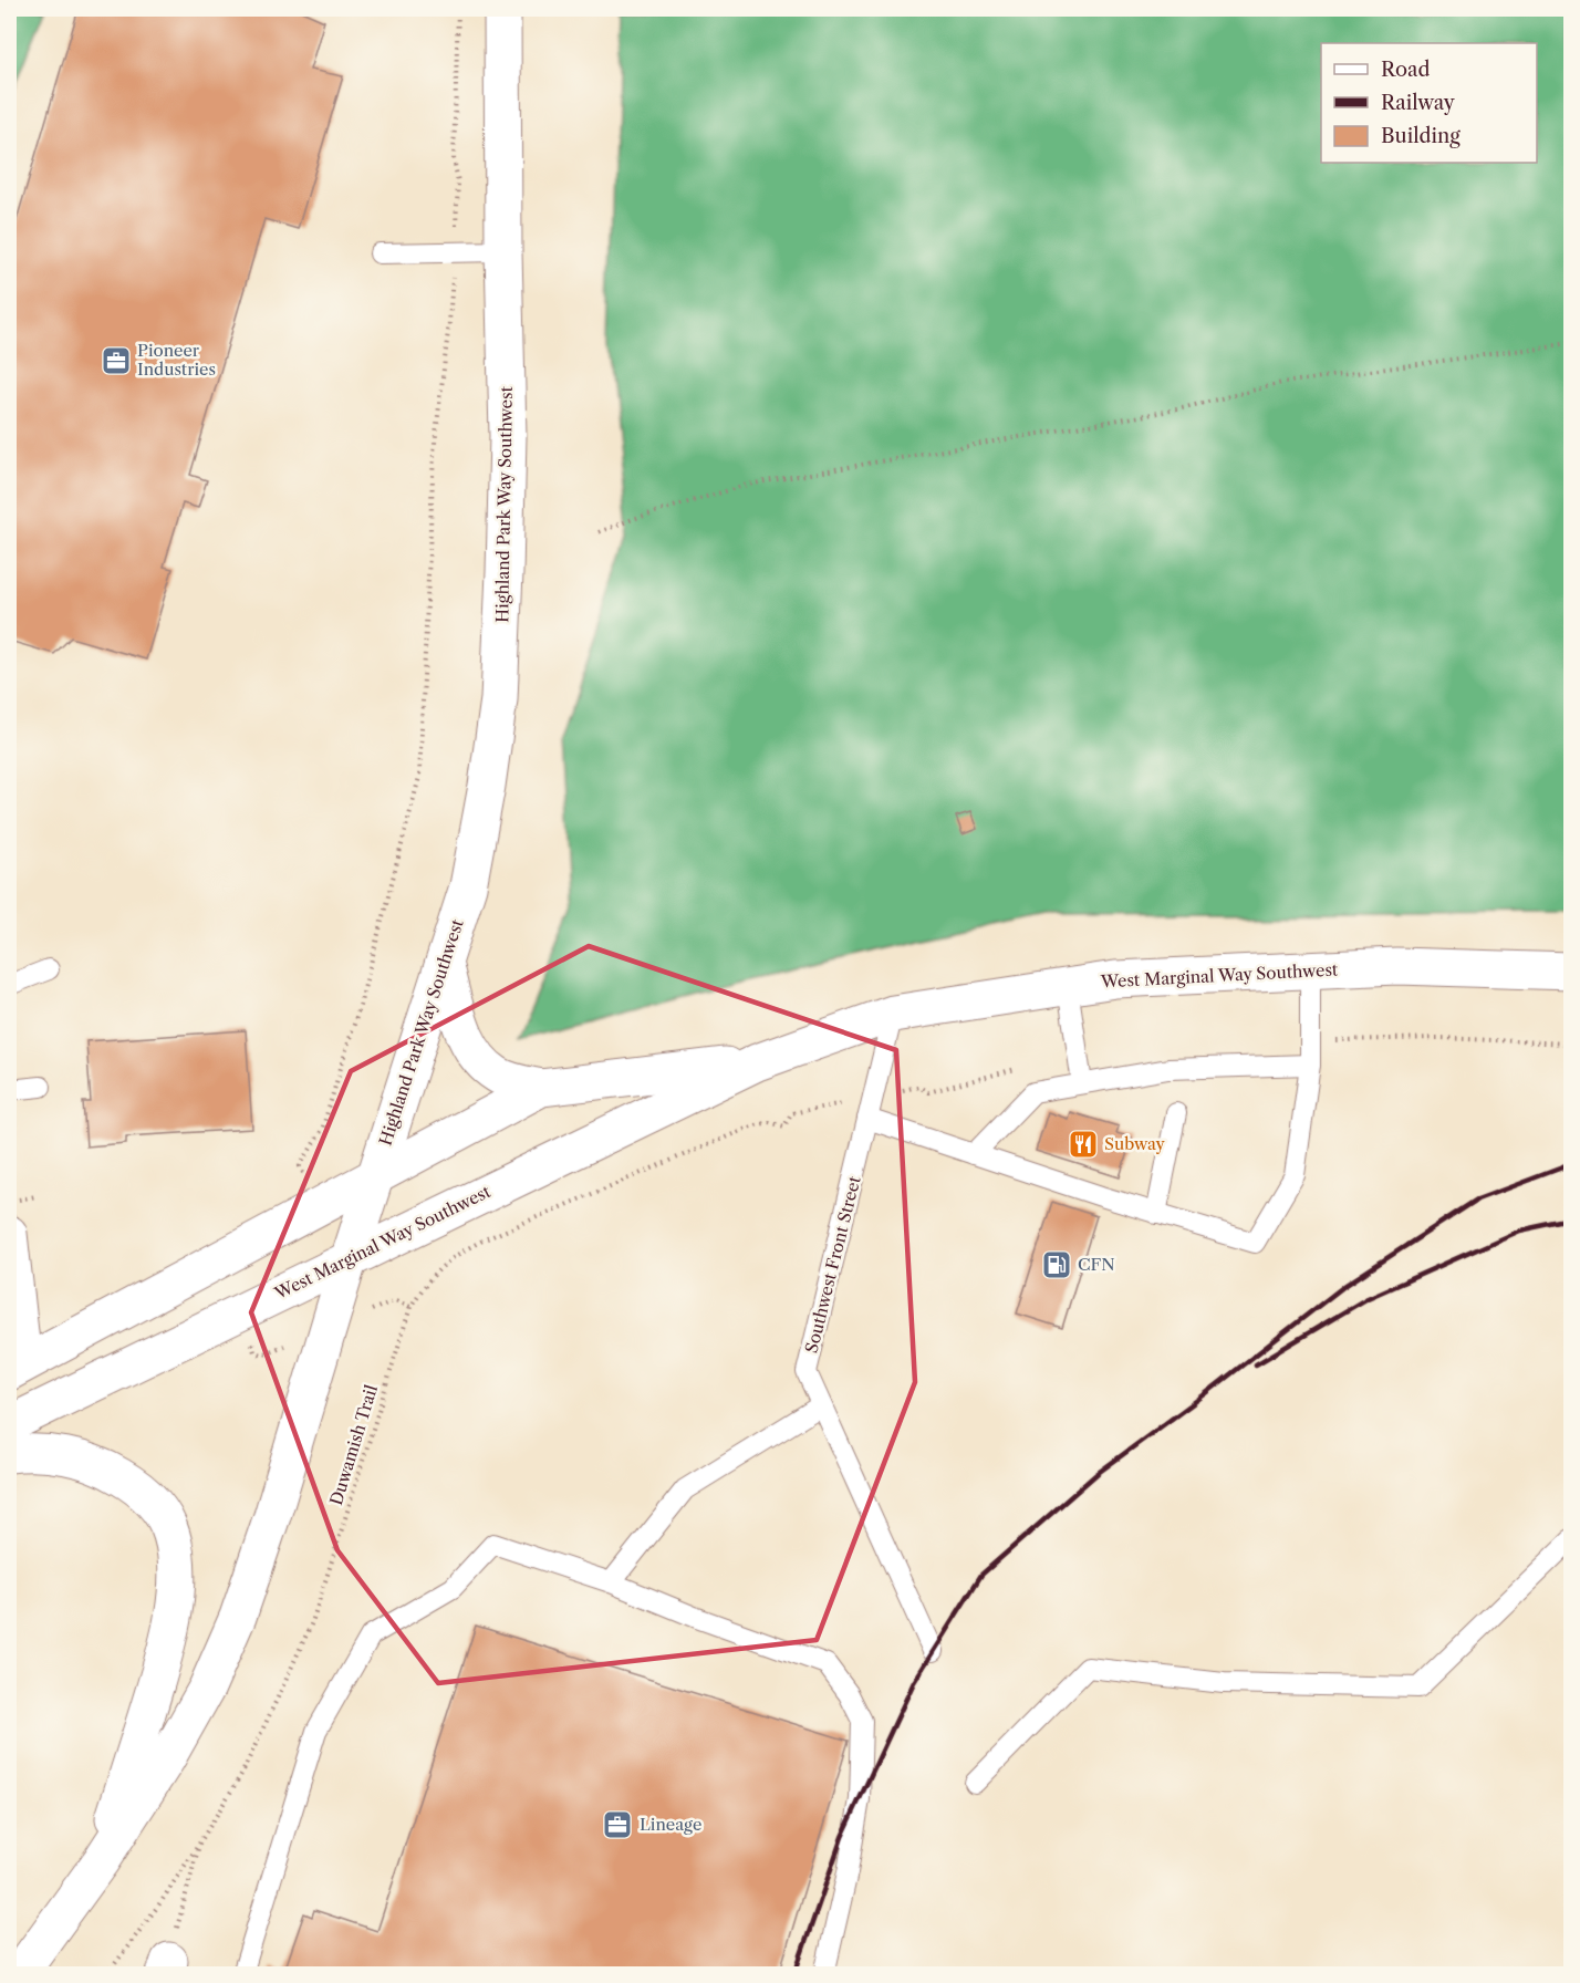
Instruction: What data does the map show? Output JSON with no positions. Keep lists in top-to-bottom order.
{
  "streets": {
    "main road": ["Highland Park Way Southwest", "West Marginal Way Southwest"],
    "lane": ["Southwest Front Street"],
    "path": ["Duwamish Trail"]
  },
  "crossings": [
    ["Highland Park Way Southwest", "West Marginal Way Southwest"],
    ["West Marginal Way Southwest", "Southwest Front Street"]
  ],
  "places": {
    "office": ["Pioneer Industries", "Lineage"],
    "restaurant": ["Subway"],
    "fuel station": ["CFN"]
  },
  "legend": ["Road", "Railway", "Building"]
}
